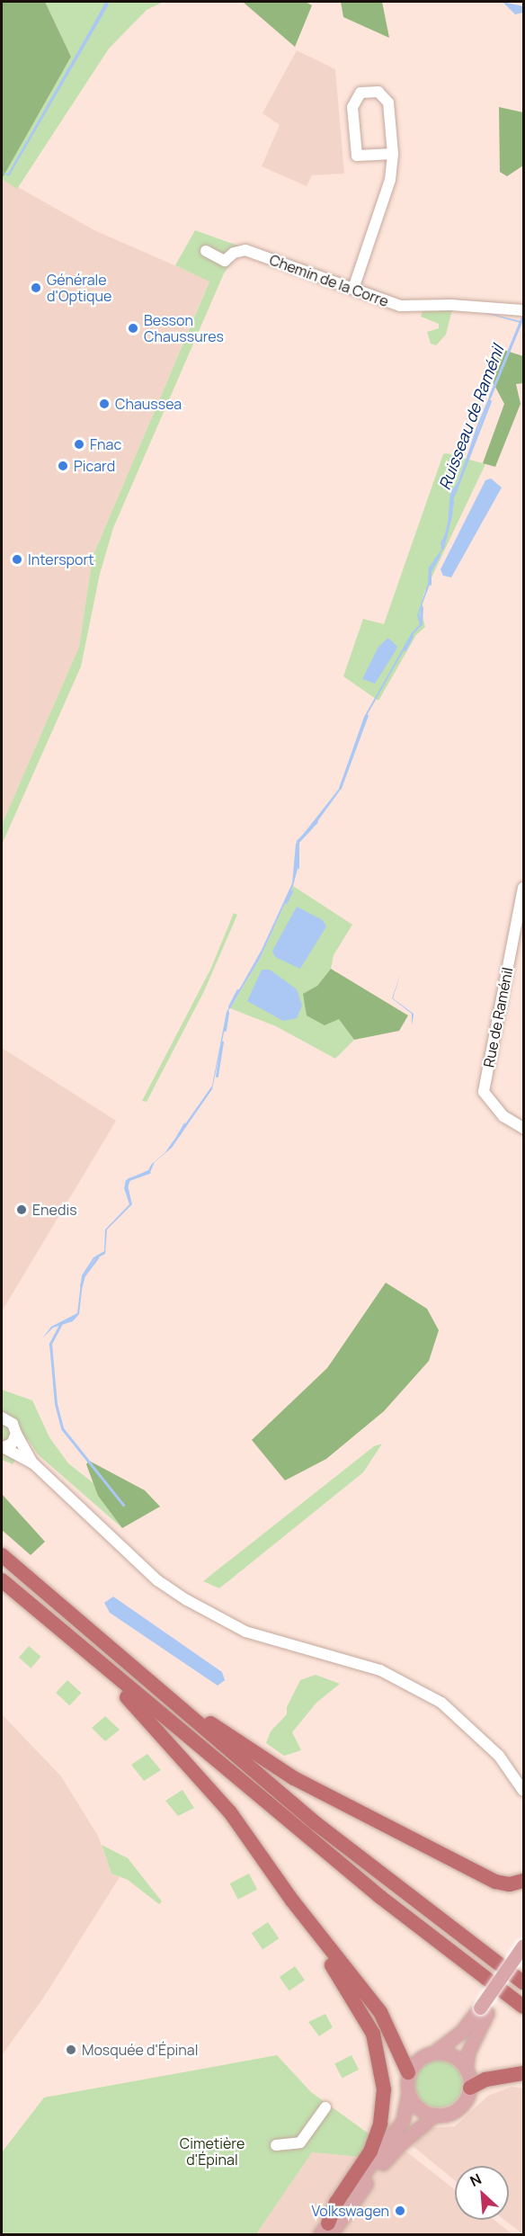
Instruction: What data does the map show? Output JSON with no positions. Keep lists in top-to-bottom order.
{
  "streets": {
    "street": ["Chemin de la Corre", "Rue de Raménil"]
  },
  "water": ["Ruisseau de Raménil"],
  "parks": ["Cimetière d'Épinal"],
  "places": [
    "Générale d'Optique",
    "Besson Chaussures",
    "Chaussea",
    "Fnac",
    "Picard",
    "Intersport",
    "Enedis",
    "Mosquée d'Épinal",
    "Volkswagen"
  ],
  "north": "top left"
}
